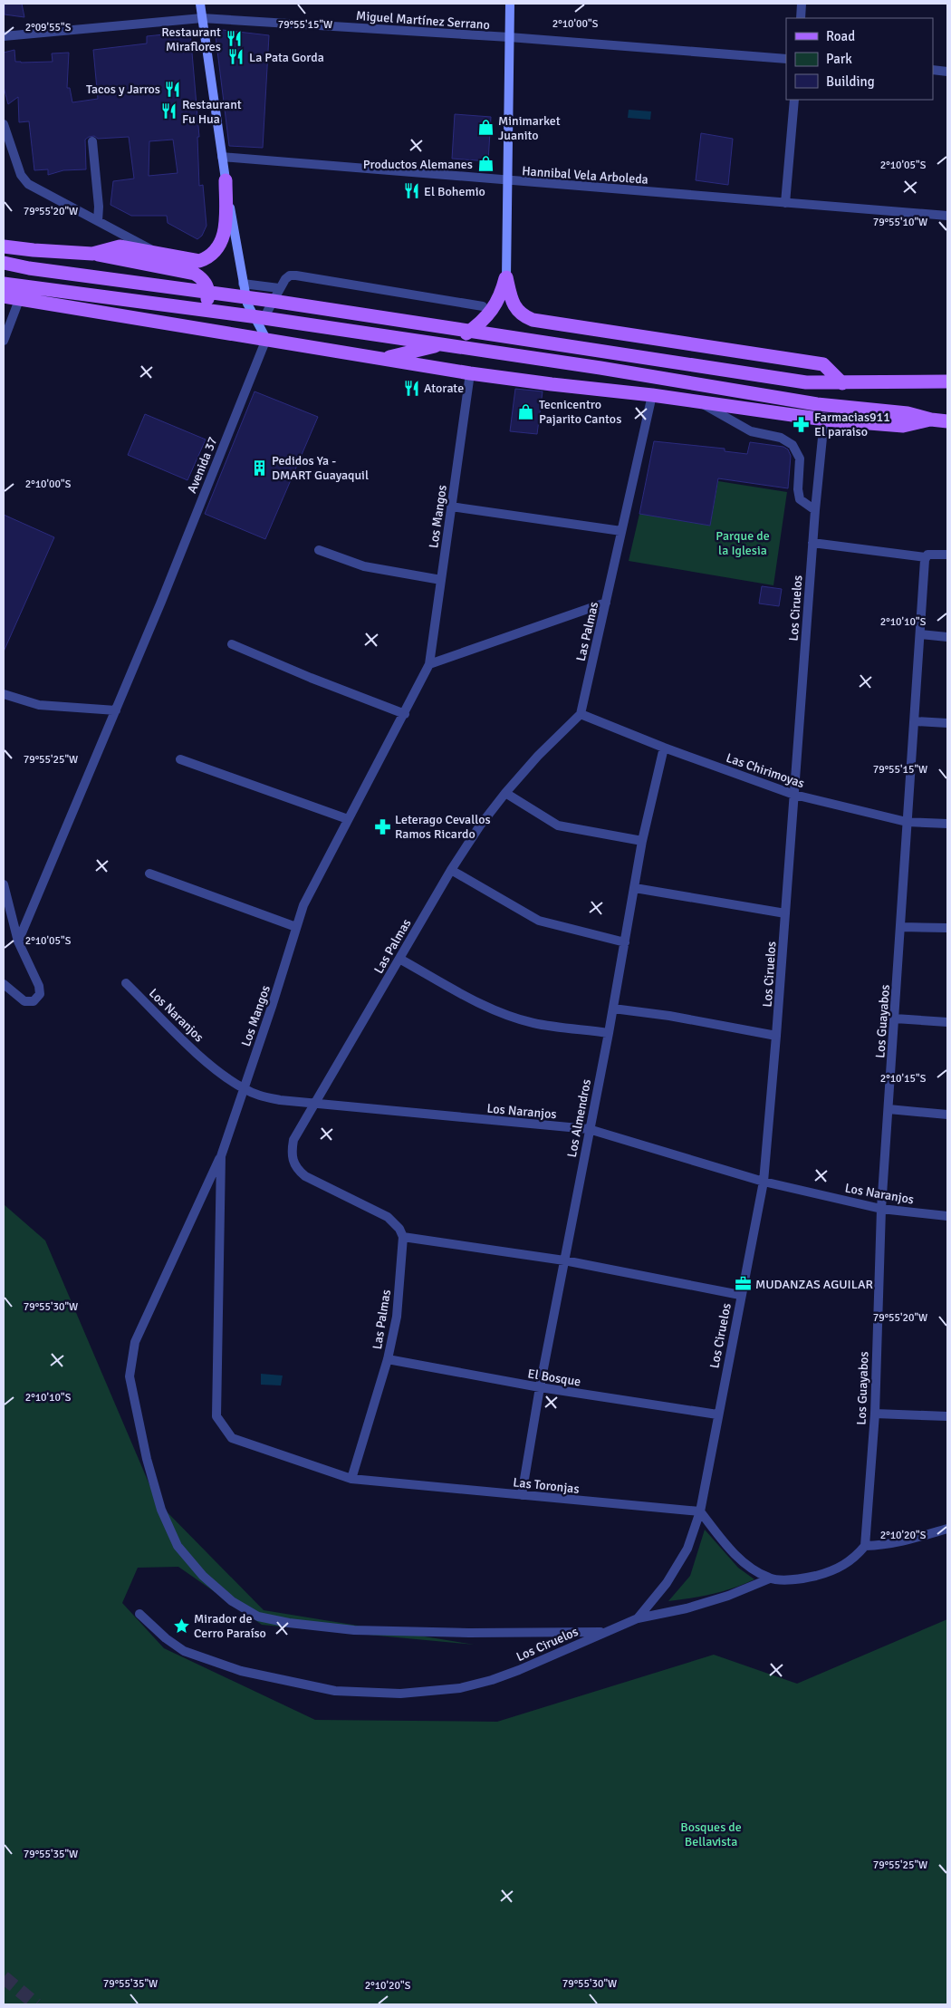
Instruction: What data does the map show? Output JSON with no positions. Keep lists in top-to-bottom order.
{
  "streets": {
    "street": [
      "Miguel Martínez Serrano",
      "Hannibal Vela Arboleda",
      "Avenida 37",
      "Los Mangos",
      "Los Ciruelos",
      "Las Palmas",
      "Las Chirimoyas",
      "Los Naranjos",
      "Los Guayabos",
      "Los Almendros",
      "El Bosque",
      "Las Toronjas"
    ]
  },
  "crossings": [
    ["Los Mangos", "Los Naranjos"],
    ["Los Mangos", "Las Toronjas"],
    ["Los Ciruelos", "Las Chirimoyas"],
    ["Los Ciruelos", "Los Naranjos"],
    ["Los Ciruelos", "El Bosque"],
    ["Los Ciruelos", "Las Toronjas"],
    ["Las Palmas", "Las Chirimoyas"],
    ["Las Palmas", "Los Naranjos"],
    ["Las Palmas", "El Bosque"],
    ["Las Palmas", "Las Toronjas"],
    ["Las Chirimoyas", "Los Guayabos"],
    ["Las Chirimoyas", "Los Almendros"],
    ["Los Naranjos", "Los Guayabos"],
    ["Los Naranjos", "Los Almendros"],
    ["Los Almendros", "El Bosque"],
    ["Los Almendros", "Las Toronjas"]
  ],
  "parks": ["Parque de la Iglesia", "Bosques de Bellavista"],
  "places": {
    "restaurant": [
      "Restaurant Miraflores",
      "La Pata Gorda",
      "Tacos y Jarros",
      "Restaurant Fu Hua",
      "El Bohemio",
      "Atorate"
    ],
    "shop": ["Minimarket Juanito", "Productos Alemanes", "Tecnicentro Pajarito Cantos"],
    "pharmacy": ["Farmacias911 El paraiso", "Leterago Cevallos Ramos Ricardo"],
    "building": ["Pedidos Ya - DMART Guayaquil"],
    "office": ["MUDANZAS AGUILAR"],
    "place": ["Mirador de Cerro Paraíso"]
  },
  "legend": ["Road", "Park", "Building"],
  "coordinates": [
    "2°10'00\"S",
    "79°55'15\"W",
    "2°09'55\"S",
    "2°10'05\"S",
    "79°55'20\"W",
    "79°55'10\"W",
    "2°10'10\"S",
    "79°55'25\"W",
    "2°10'15\"S",
    "79°55'30\"W",
    "2°10'20\"S",
    "79°55'35\"W"
  ]
}
